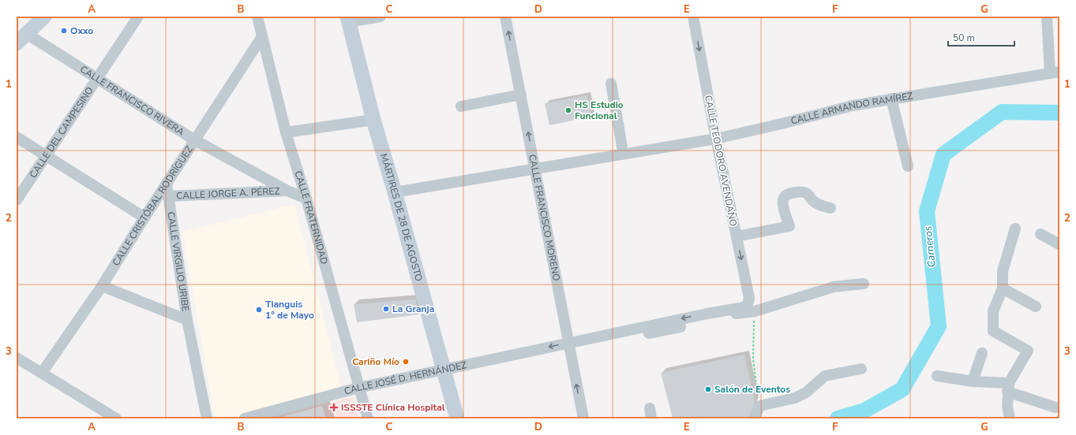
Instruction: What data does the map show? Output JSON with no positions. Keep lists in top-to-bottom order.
{
  "streets": {
    "main road": ["MÁRTIRES DE 28 DE AGOSTO"],
    "street": [
      "CALLE FRANCISCO RIVERA",
      "CALLE ARMANDO RAMÍREZ",
      "CALLE DEL CAMPESINO",
      "CALLE TEODORO AVENDAÑO",
      "CALLE JORGE A. PÉREZ",
      "CALLE CRISTÓBAL RODRÍGUEZ",
      "CALLE FRATERNIDAD",
      "CALLE FRANCISCO MORENO",
      "CALLE VIRGILIO URIBE",
      "CALLE JOSÉ D. HERNÁNDEZ"
    ]
  },
  "crossings": [
    ["CALLE FRANCISCO RIVERA", "CALLE DEL CAMPESINO"],
    ["CALLE FRANCISCO RIVERA", "CALLE JORGE A. PÉREZ"],
    ["CALLE FRANCISCO RIVERA", "CALLE CRISTÓBAL RODRÍGUEZ"],
    ["CALLE FRANCISCO RIVERA", "CALLE FRATERNIDAD"],
    ["CALLE ARMANDO RAMÍREZ", "CALLE TEODORO AVENDAÑO"],
    ["CALLE ARMANDO RAMÍREZ", "MÁRTIRES DE 28 DE AGOSTO"],
    ["CALLE ARMANDO RAMÍREZ", "CALLE FRANCISCO MORENO"],
    ["CALLE TEODORO AVENDAÑO", "CALLE JOSÉ D. HERNÁNDEZ"],
    ["CALLE JORGE A. PÉREZ", "CALLE VIRGILIO URIBE"],
    ["CALLE CRISTÓBAL RODRÍGUEZ", "CALLE FRATERNIDAD"],
    ["CALLE CRISTÓBAL RODRÍGUEZ", "CALLE VIRGILIO URIBE"],
    ["CALLE FRATERNIDAD", "CALLE JOSÉ D. HERNÁNDEZ"],
    ["MÁRTIRES DE 28 DE AGOSTO", "CALLE JOSÉ D. HERNÁNDEZ"],
    ["CALLE FRANCISCO MORENO", "CALLE JOSÉ D. HERNÁNDEZ"]
  ],
  "one_way": ["CALLE FRANCISCO MORENO"],
  "water": ["Carneros"],
  "places": {
    "other": [
      "Oxxo",
      "HS Estudio Funcional",
      "La Granja",
      "Tianguis 1° de Mayo",
      "Cariño Mío",
      "Salón de Eventos"
    ],
    "health": ["ISSSTE Clínica Hospital"]
  },
  "scale_bar": "50 m",
  "grid": {
    "columns": [
      "A",
      "B",
      "C",
      "D",
      "E",
      "F",
      "G"
    ],
    "rows": ["1", "2", "3"]
  }
}
